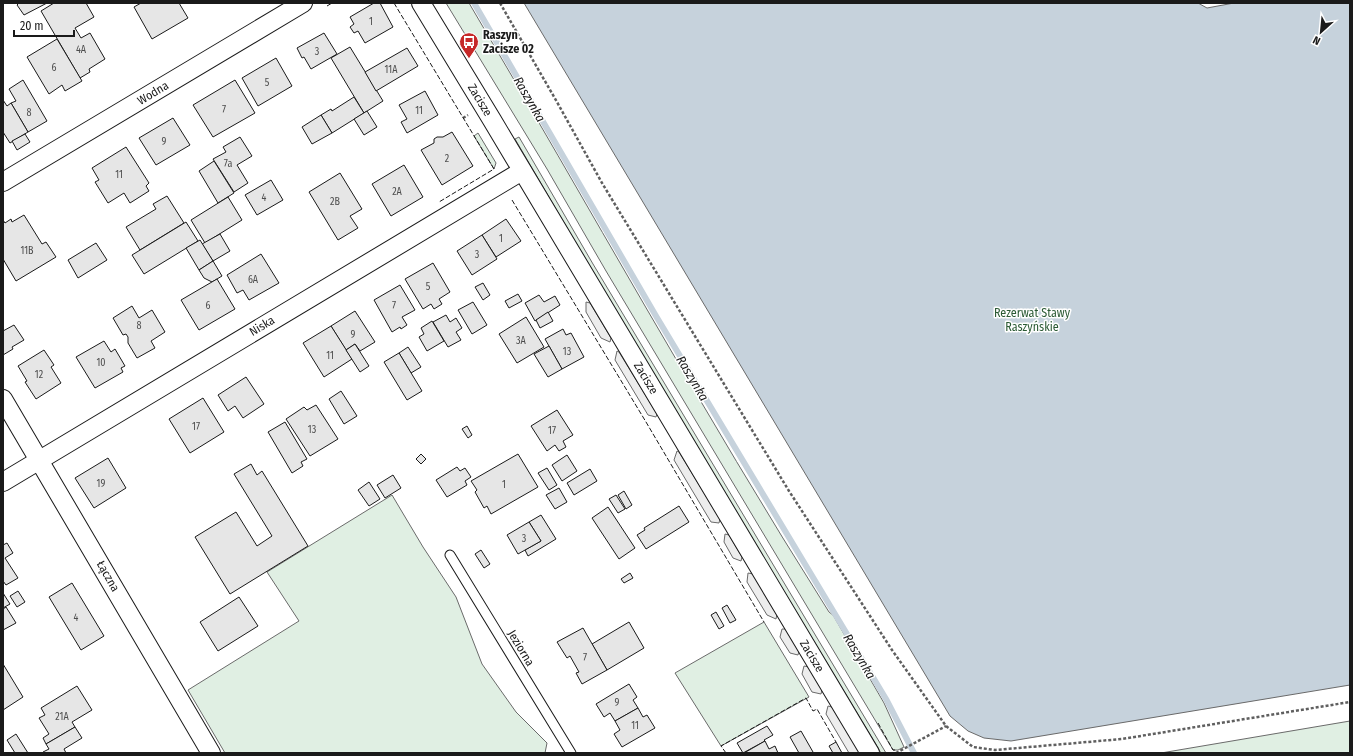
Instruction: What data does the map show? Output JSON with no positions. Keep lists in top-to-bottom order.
{
  "streets": {
    "street": [
      "Wodna",
      "Zacisze",
      "Niska",
      "Łączna"
    ],
    "lane": ["Jeziorna"]
  },
  "crossings": [
    ["Zacisze", "Niska"],
    ["Niska", "Łączna"]
  ],
  "water": ["Raszynka"],
  "parks": ["Rezerwat Stawy Raszyńskie"],
  "places": {
    "bus stop": ["Raszyn Zacisze 02"]
  },
  "house_numbers": [
    "1",
    "4A",
    "3",
    "6",
    "11A",
    "5",
    "7",
    "11",
    "8",
    "9",
    "2",
    "7a",
    "11",
    "2A",
    "4",
    "2B",
    "1",
    "11B",
    "3",
    "6A",
    "5",
    "6",
    "7",
    "8",
    "9",
    "3A",
    "13",
    "11",
    "10",
    "12",
    "17",
    "13",
    "17",
    "19",
    "1",
    "3",
    "4",
    "7",
    "9",
    "21A",
    "11"
  ],
  "scale_bar": "20 m",
  "north": "bottom left"
}
